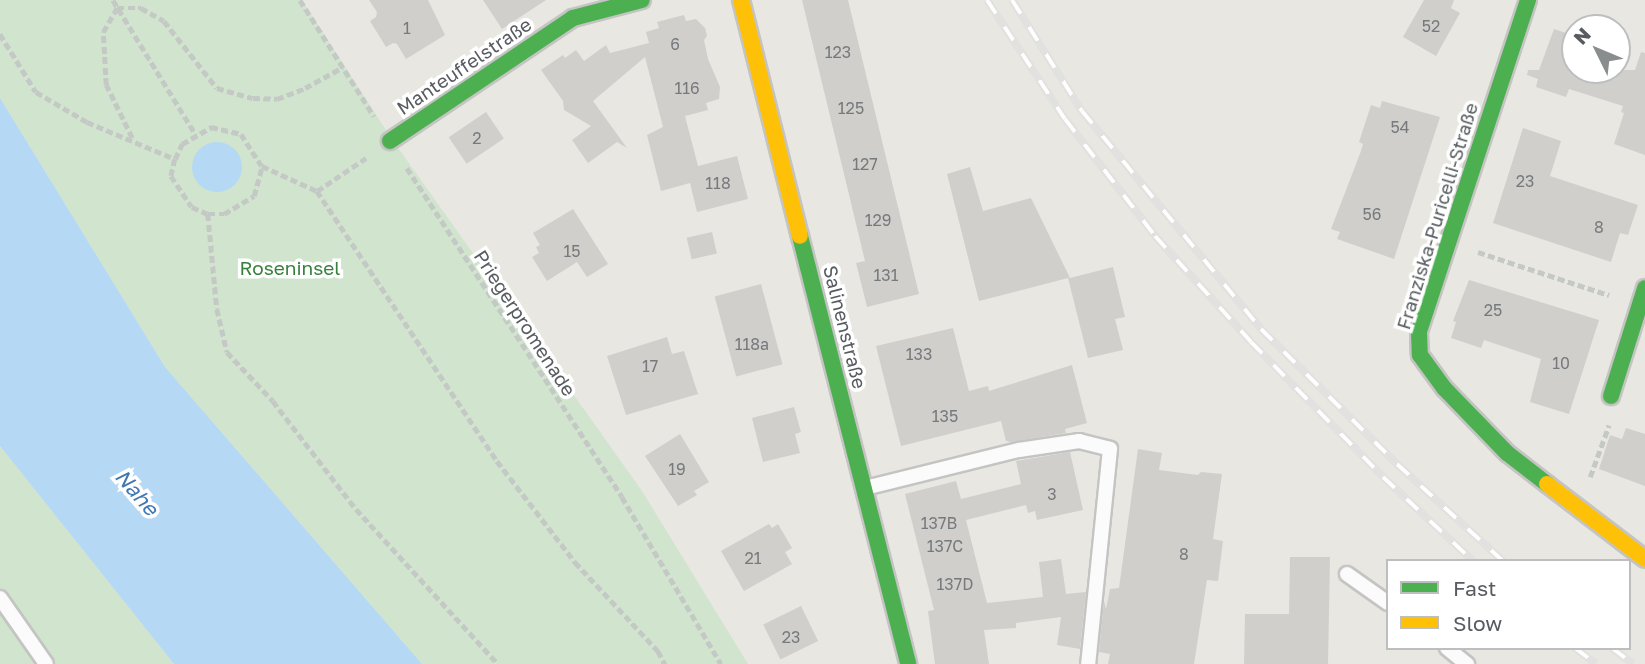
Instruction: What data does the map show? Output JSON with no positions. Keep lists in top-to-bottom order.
{
  "streets": {
    "street": ["Manteuffelstraße", "Franziska-Puricelli-Straße", "Salinenstraße"],
    "path": ["Priegerpromenade"]
  },
  "crossings": [
    ["Manteuffelstraße", "Priegerpromenade"]
  ],
  "water": ["Nahe"],
  "parks": ["Roseninsel"],
  "house_numbers": [
    "52",
    "1",
    "6",
    "123",
    "116",
    "125",
    "54",
    "2",
    "127",
    "23",
    "118",
    "56",
    "129",
    "8",
    "15",
    "131",
    "25",
    "118a",
    "133",
    "10",
    "17",
    "135",
    "19",
    "3",
    "137B",
    "137C",
    "8",
    "21",
    "137D",
    "23"
  ],
  "legend": ["Fast", "Slow"],
  "north": "top left"
}
